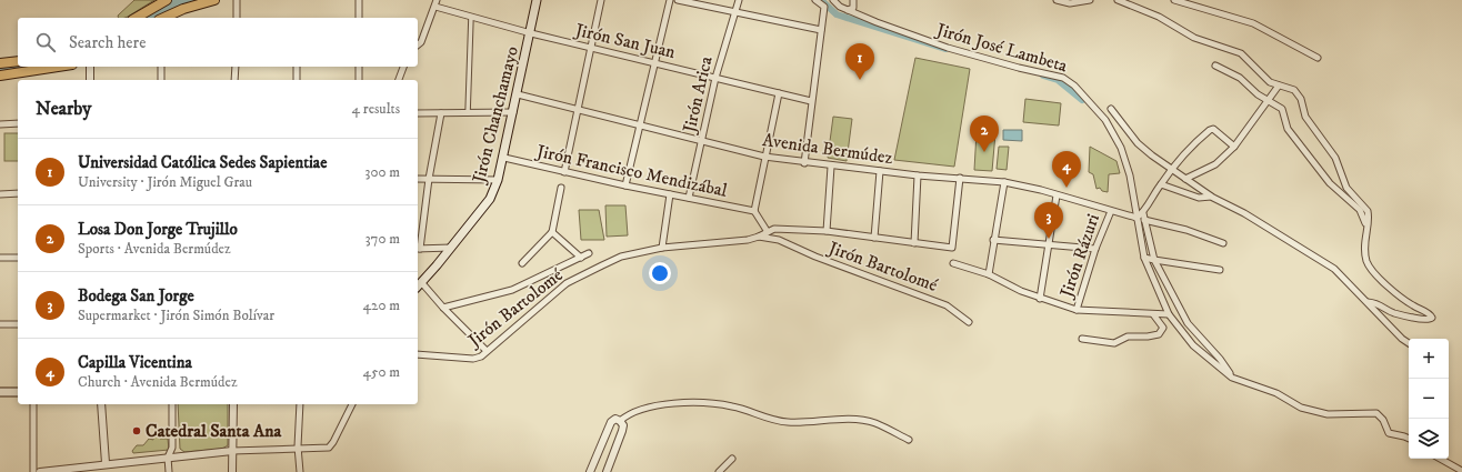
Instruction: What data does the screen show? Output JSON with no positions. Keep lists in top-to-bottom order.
{
  "streets": {
    "main road": ["Jirón Chanchamayo"],
    "street": [
      "Jirón San Juan",
      "Jirón José Lambeta",
      "Jirón Arica",
      "Avenida Bermúdez",
      "Jirón Francisco Mendizábal",
      "Jirón Rázuri",
      "Jirón Bartolomé"
    ]
  },
  "crossings": [
    ["Jirón San Juan", "Jirón Arica"],
    ["Jirón San Juan", "Jirón Chanchamayo"],
    ["Jirón José Lambeta", "Avenida Bermúdez"],
    ["Jirón Arica", "Avenida Bermúdez"],
    ["Jirón Arica", "Jirón Francisco Mendizábal"],
    ["Jirón Chanchamayo", "Avenida Bermúdez"],
    ["Jirón Chanchamayo", "Jirón Francisco Mendizábal"],
    ["Avenida Bermúdez", "Jirón Rázuri"],
    ["Avenida Bermúdez", "Jirón Bartolomé"]
  ],
  "places": ["Catedral Santa Ana"],
  "page": {
    "search": "Search here",
    "pins": [
      "1",
      "2",
      "4",
      "3"
    ],
    "heading": ["Nearby", "4 results"],
    "list": [
      {
        "mark": "1",
        "name": "Universidad Católica Sedes Sapientiae",
        "note": "University · Jirón Miguel Grau",
        "value": "300 m"
      },
      {
        "mark": "2",
        "name": "Losa Don Jorge Trujillo",
        "note": "Sports · Avenida Bermúdez",
        "value": "370 m"
      },
      {
        "mark": "3",
        "name": "Bodega San Jorge",
        "note": "Supermarket · Jirón Simón Bolívar",
        "value": "420 m"
      },
      {
        "mark": "4",
        "name": "Capilla Vicentina",
        "note": "Church · Avenida Bermúdez",
        "value": "450 m"
      }
    ],
    "map_buttons": ["+", "−"]
  }
}
